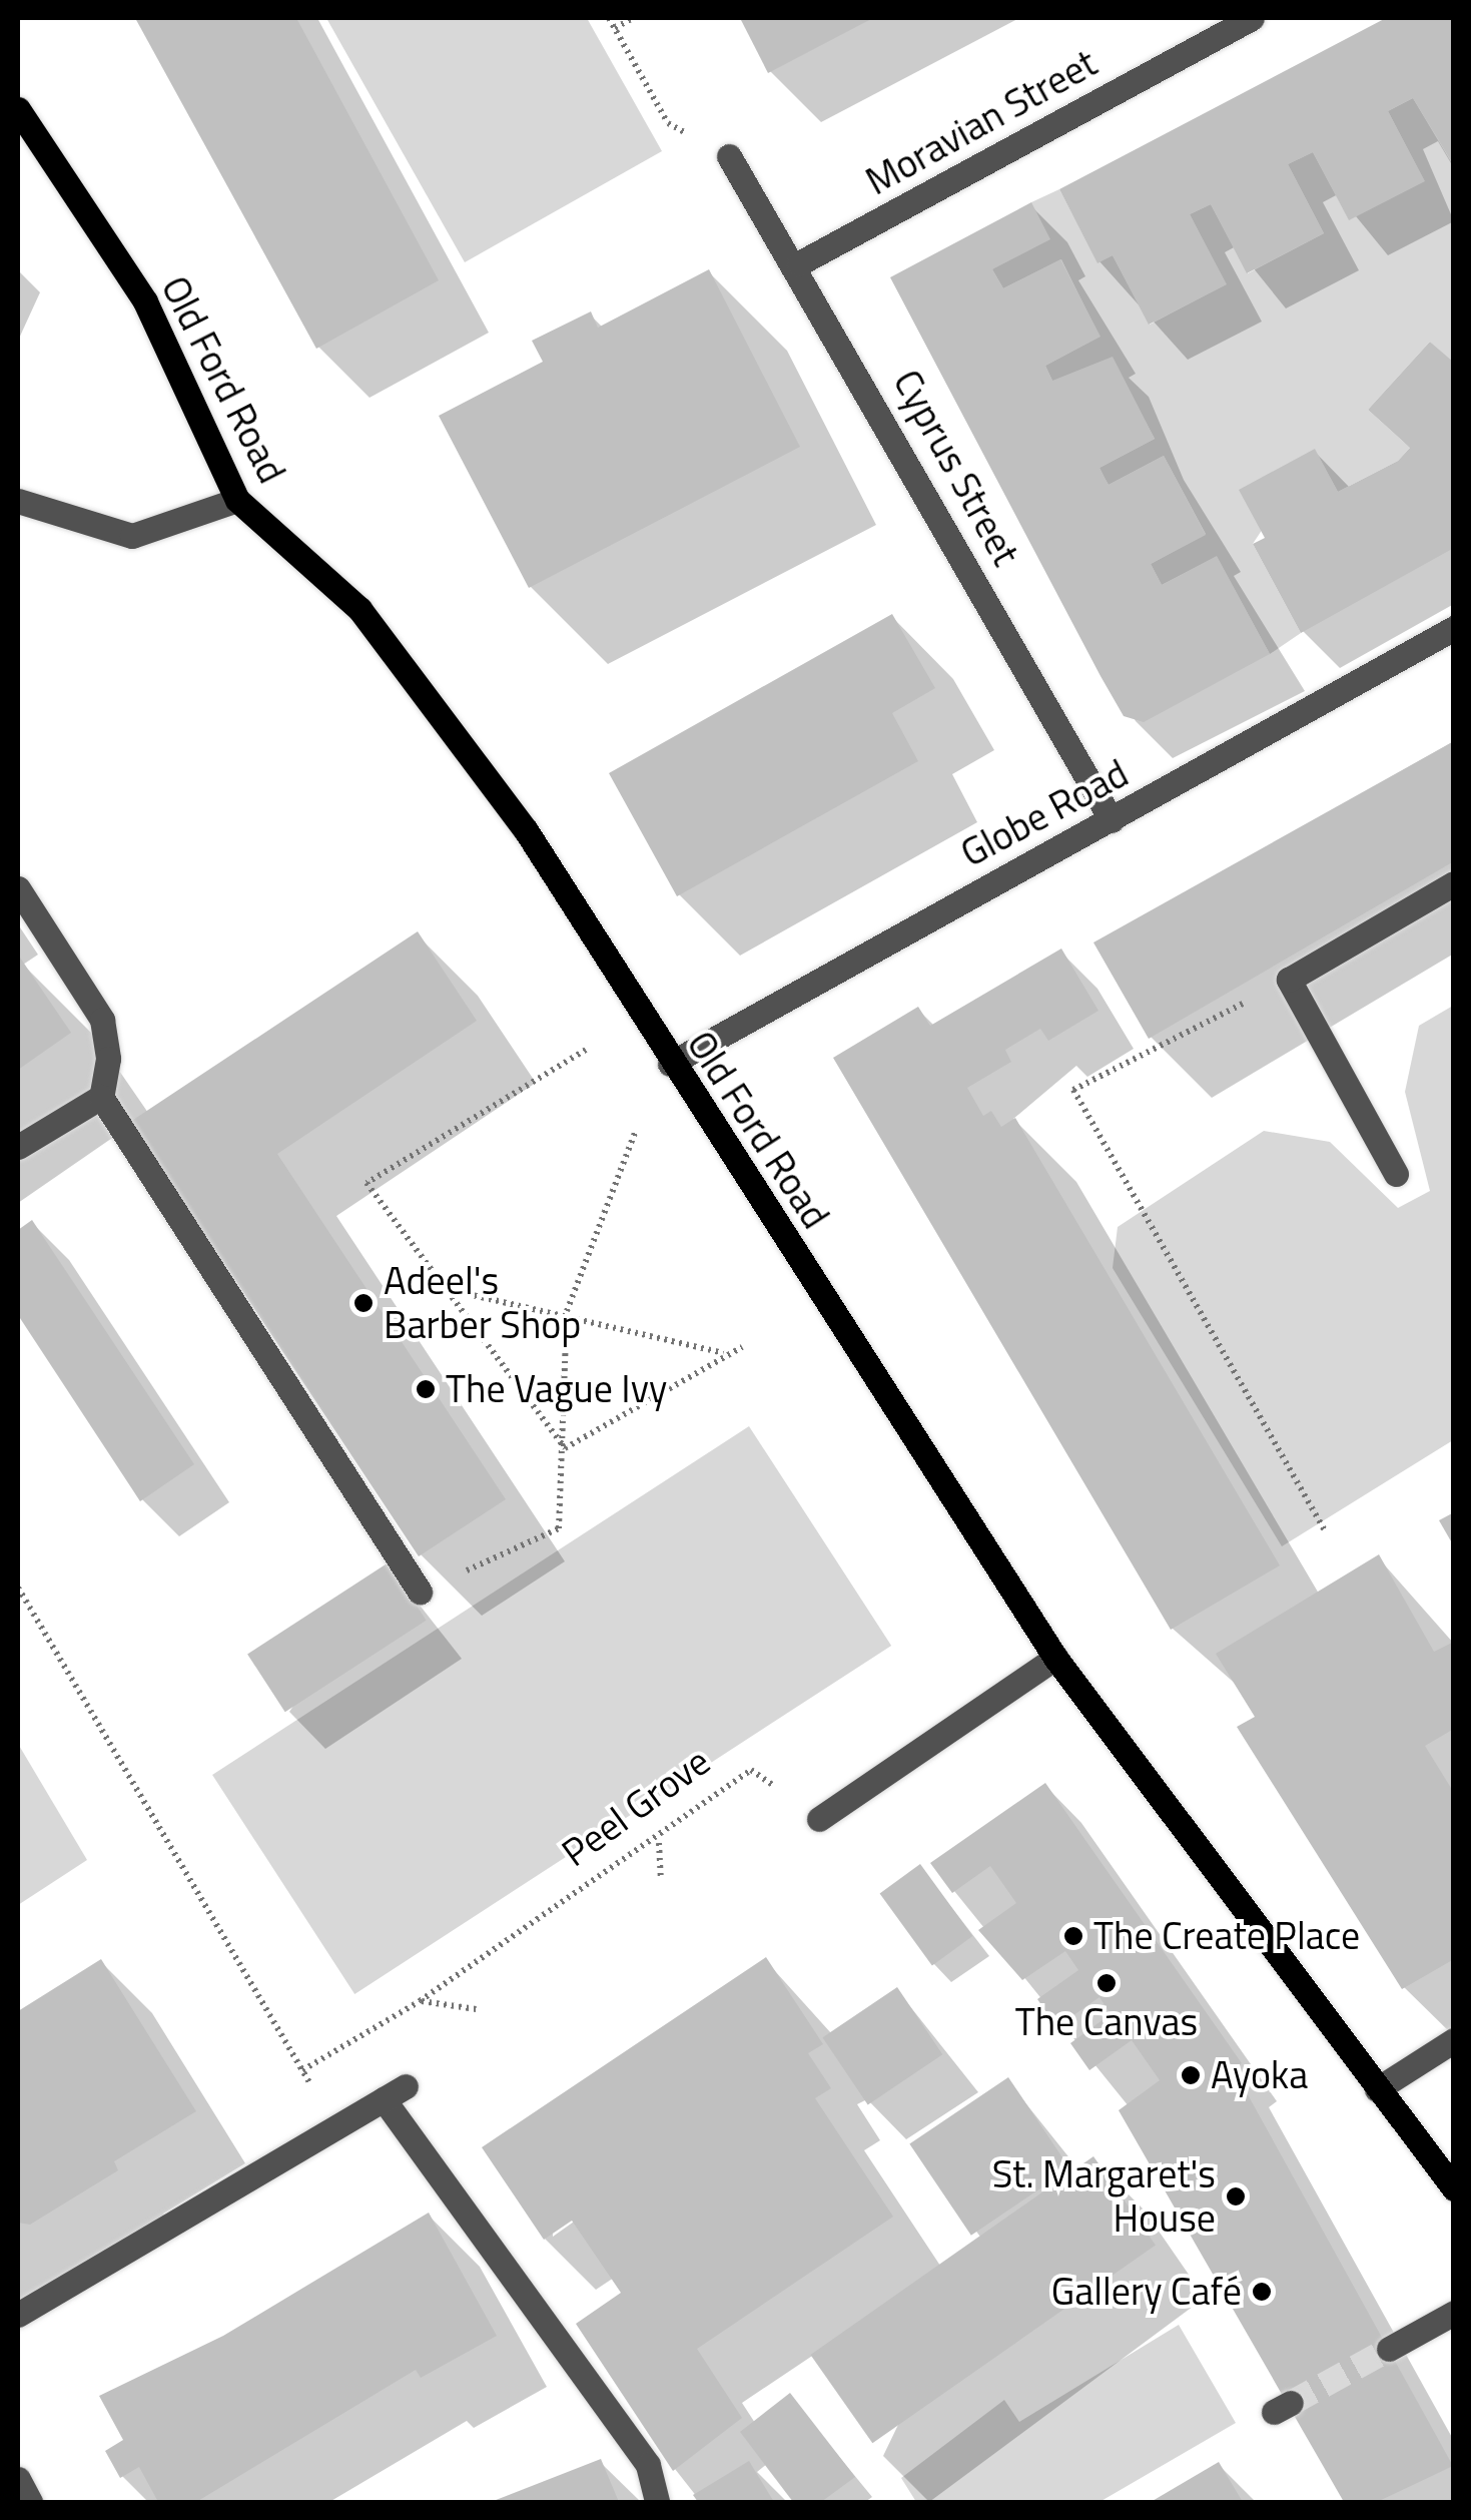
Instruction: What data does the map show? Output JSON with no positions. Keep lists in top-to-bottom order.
{
  "streets": {
    "main road": ["Old Ford Road"],
    "street": ["Moravian Street", "Cyprus Street", "Globe Road"],
    "path": ["Peel Grove"]
  },
  "crossings": [
    ["Moravian Street", "Cyprus Street"],
    ["Old Ford Road", "Globe Road"],
    ["Cyprus Street", "Globe Road"]
  ],
  "places": [
    "Adeel's Barber Shop",
    "The Vague Ivy",
    "The Create Place",
    "The Canvas",
    "Ayoka",
    "St. Margaret's House",
    "Gallery Café"
  ]
}
